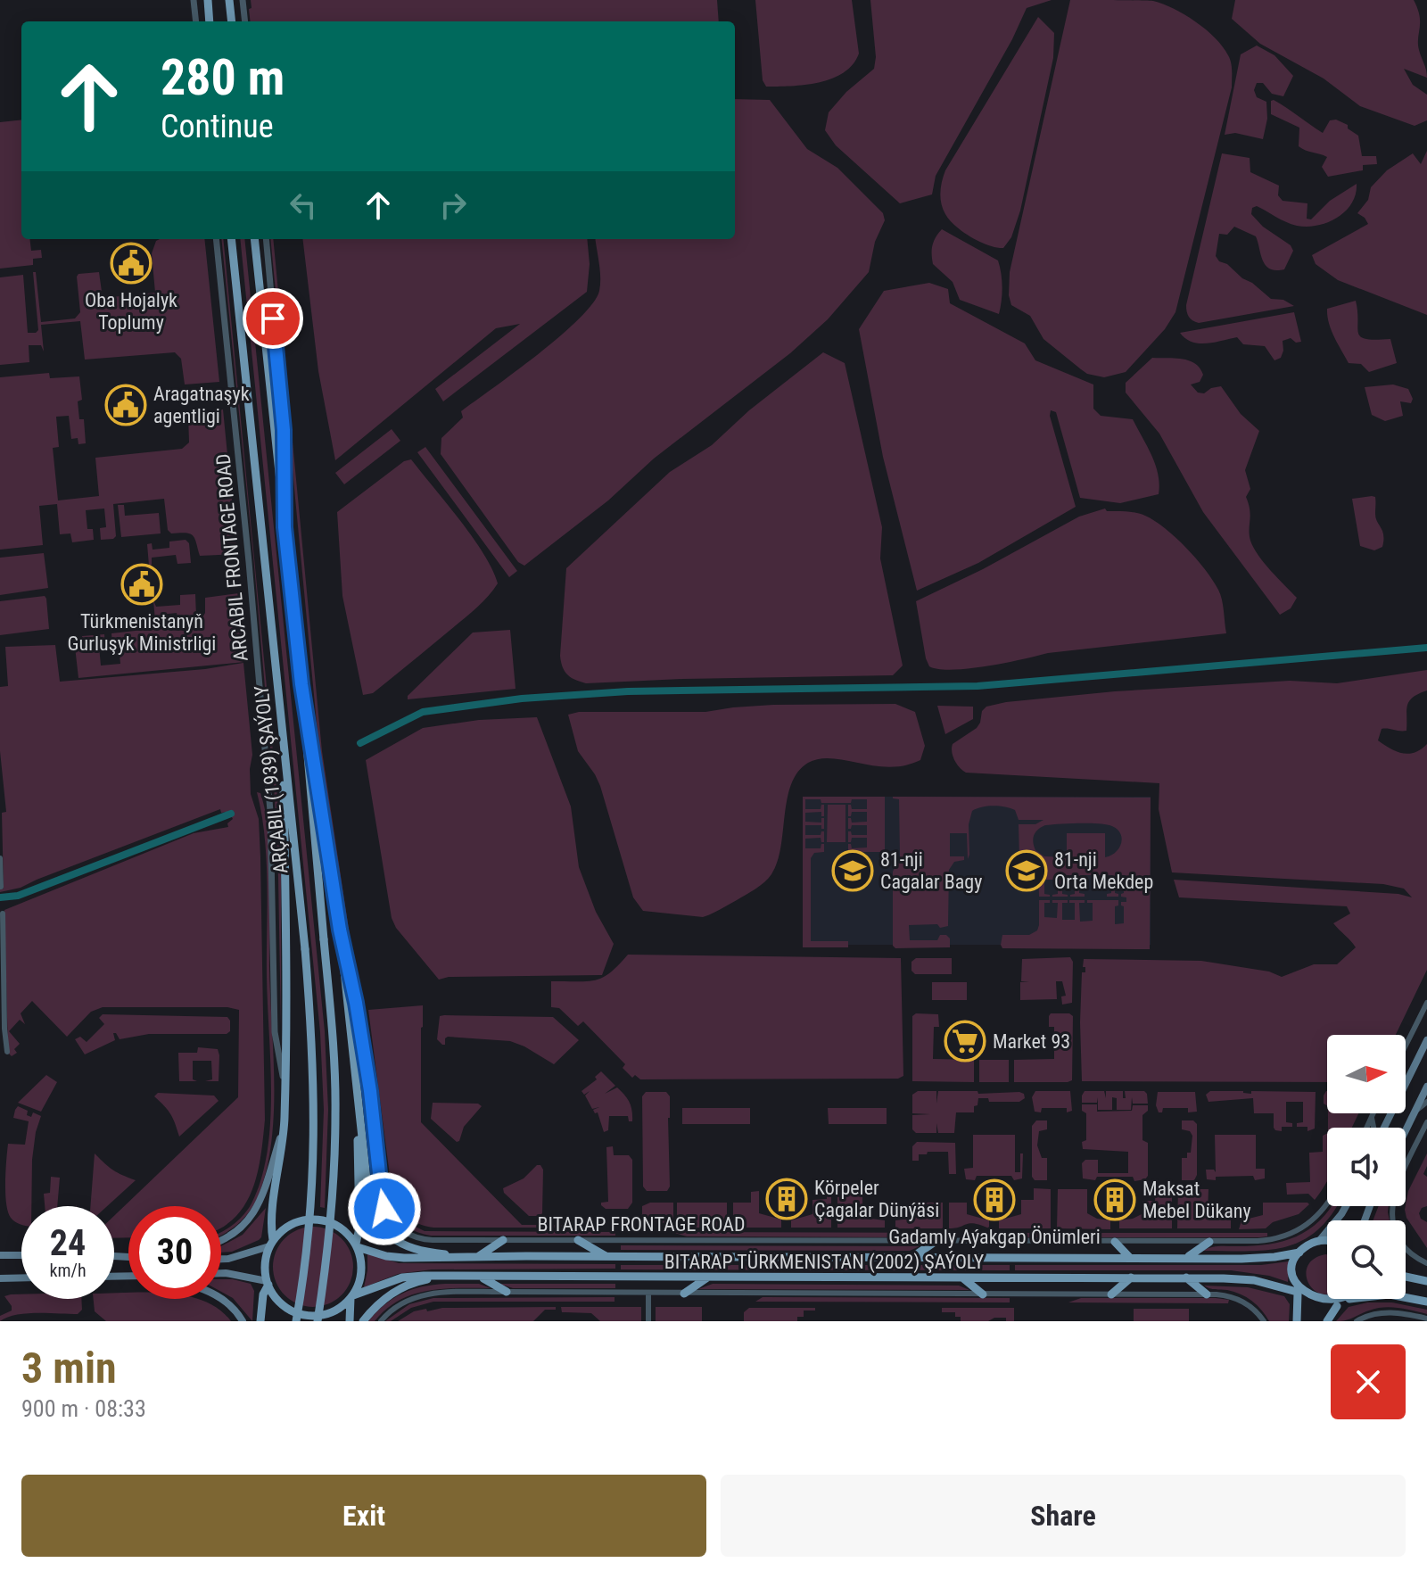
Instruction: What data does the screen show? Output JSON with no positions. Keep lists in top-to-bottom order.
{
  "streets": {
    "main road": ["ARÇABIL (1939) ŞAÝOLY", "BITARAP TÜRKMENISTAN (2002) ŞAÝOLY"],
    "street": ["ARCABIL FRONTAGE ROAD", "BITARAP FRONTAGE ROAD"]
  },
  "places": {
    "public building": ["Oba Hojalyk Toplumy", "Aragatnaşyk agentligi", "Türkmenistanyň Gurluşyk Ministrligi"],
    "school or university": ["81-nji Cagalar Bagy", "81-nji Orta Mekdep"],
    "supermarket": ["Market 93"],
    "building": ["Körpeler Çagalar Dünýäsi", "Gadamly Aýakgap Önümleri", "Maksat Mebel Dükany"]
  },
  "north": "right",
  "page": {
    "turn": ["280 m", "Continue"],
    "speed": "24 km/h",
    "limit": "30",
    "heading": ["3 min", "900 m · 08:33"],
    "buttons": ["Exit", "Share"]
  }
}
